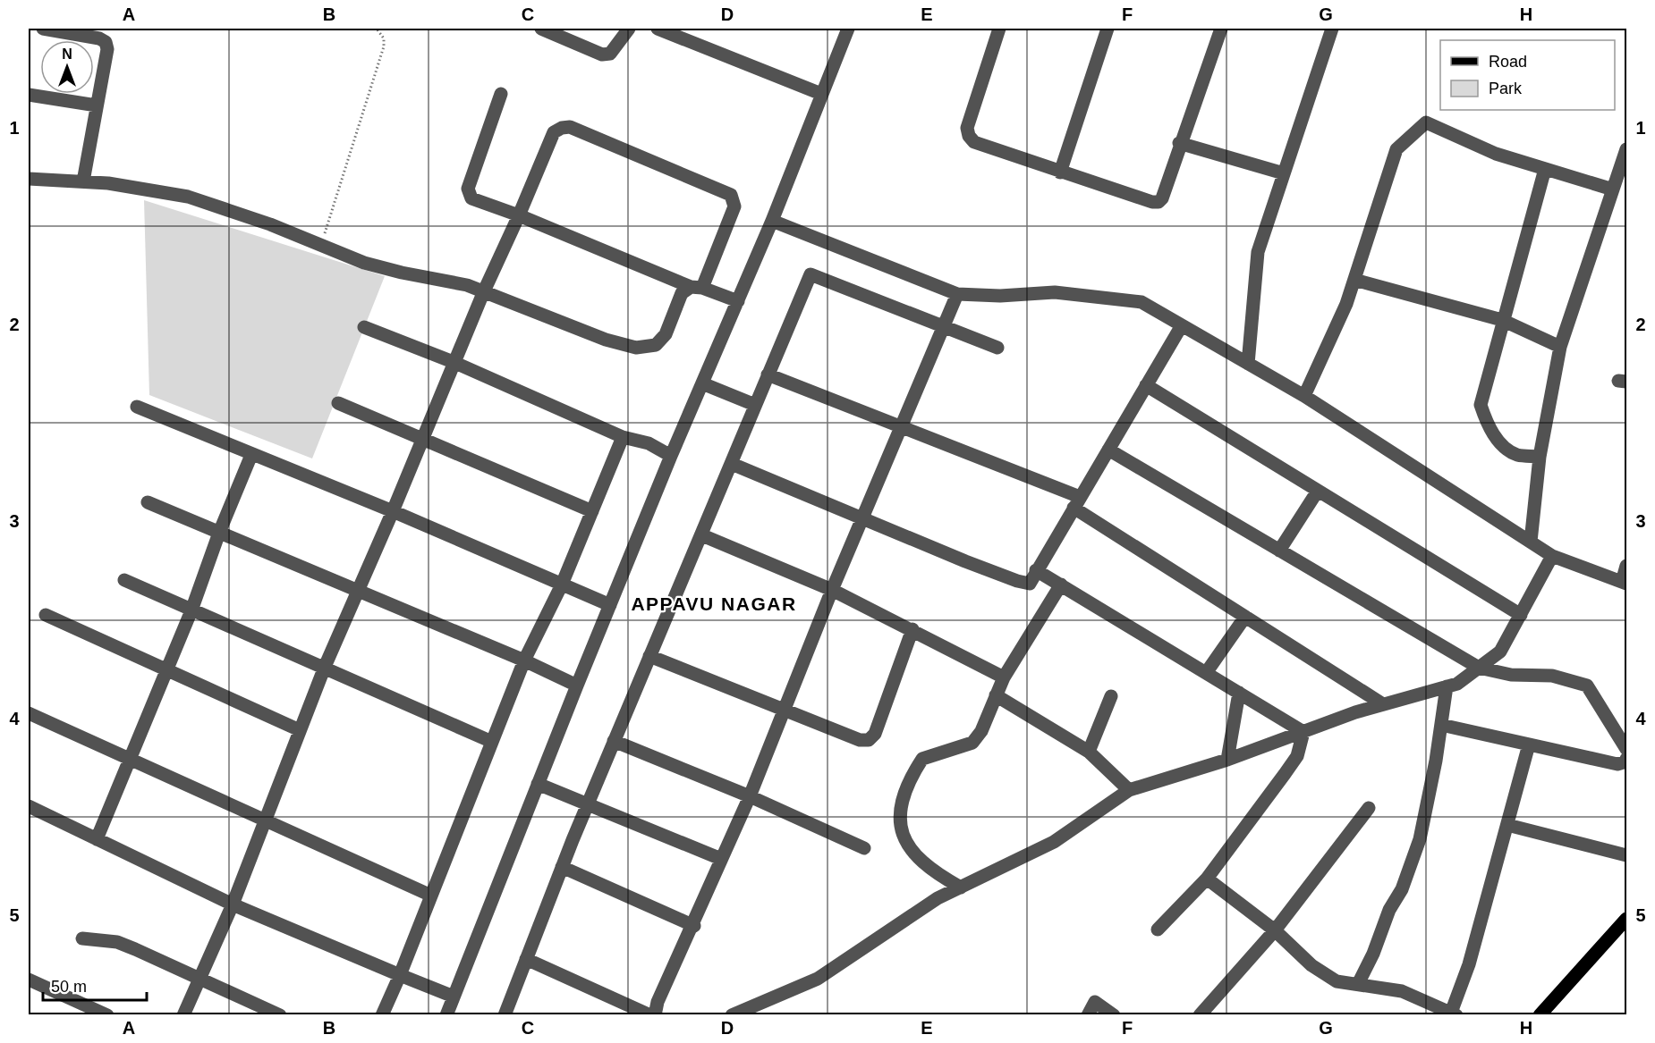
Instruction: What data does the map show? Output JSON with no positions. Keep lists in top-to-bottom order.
{
  "districts": ["APPAVU NAGAR"],
  "legend": ["Road", "Park"],
  "scale_bar": "50 m",
  "north": "top",
  "grid": {
    "columns": [
      "A",
      "B",
      "C",
      "D",
      "E",
      "F",
      "G",
      "H"
    ],
    "rows": [
      "1",
      "2",
      "3",
      "4",
      "5"
    ]
  }
}
